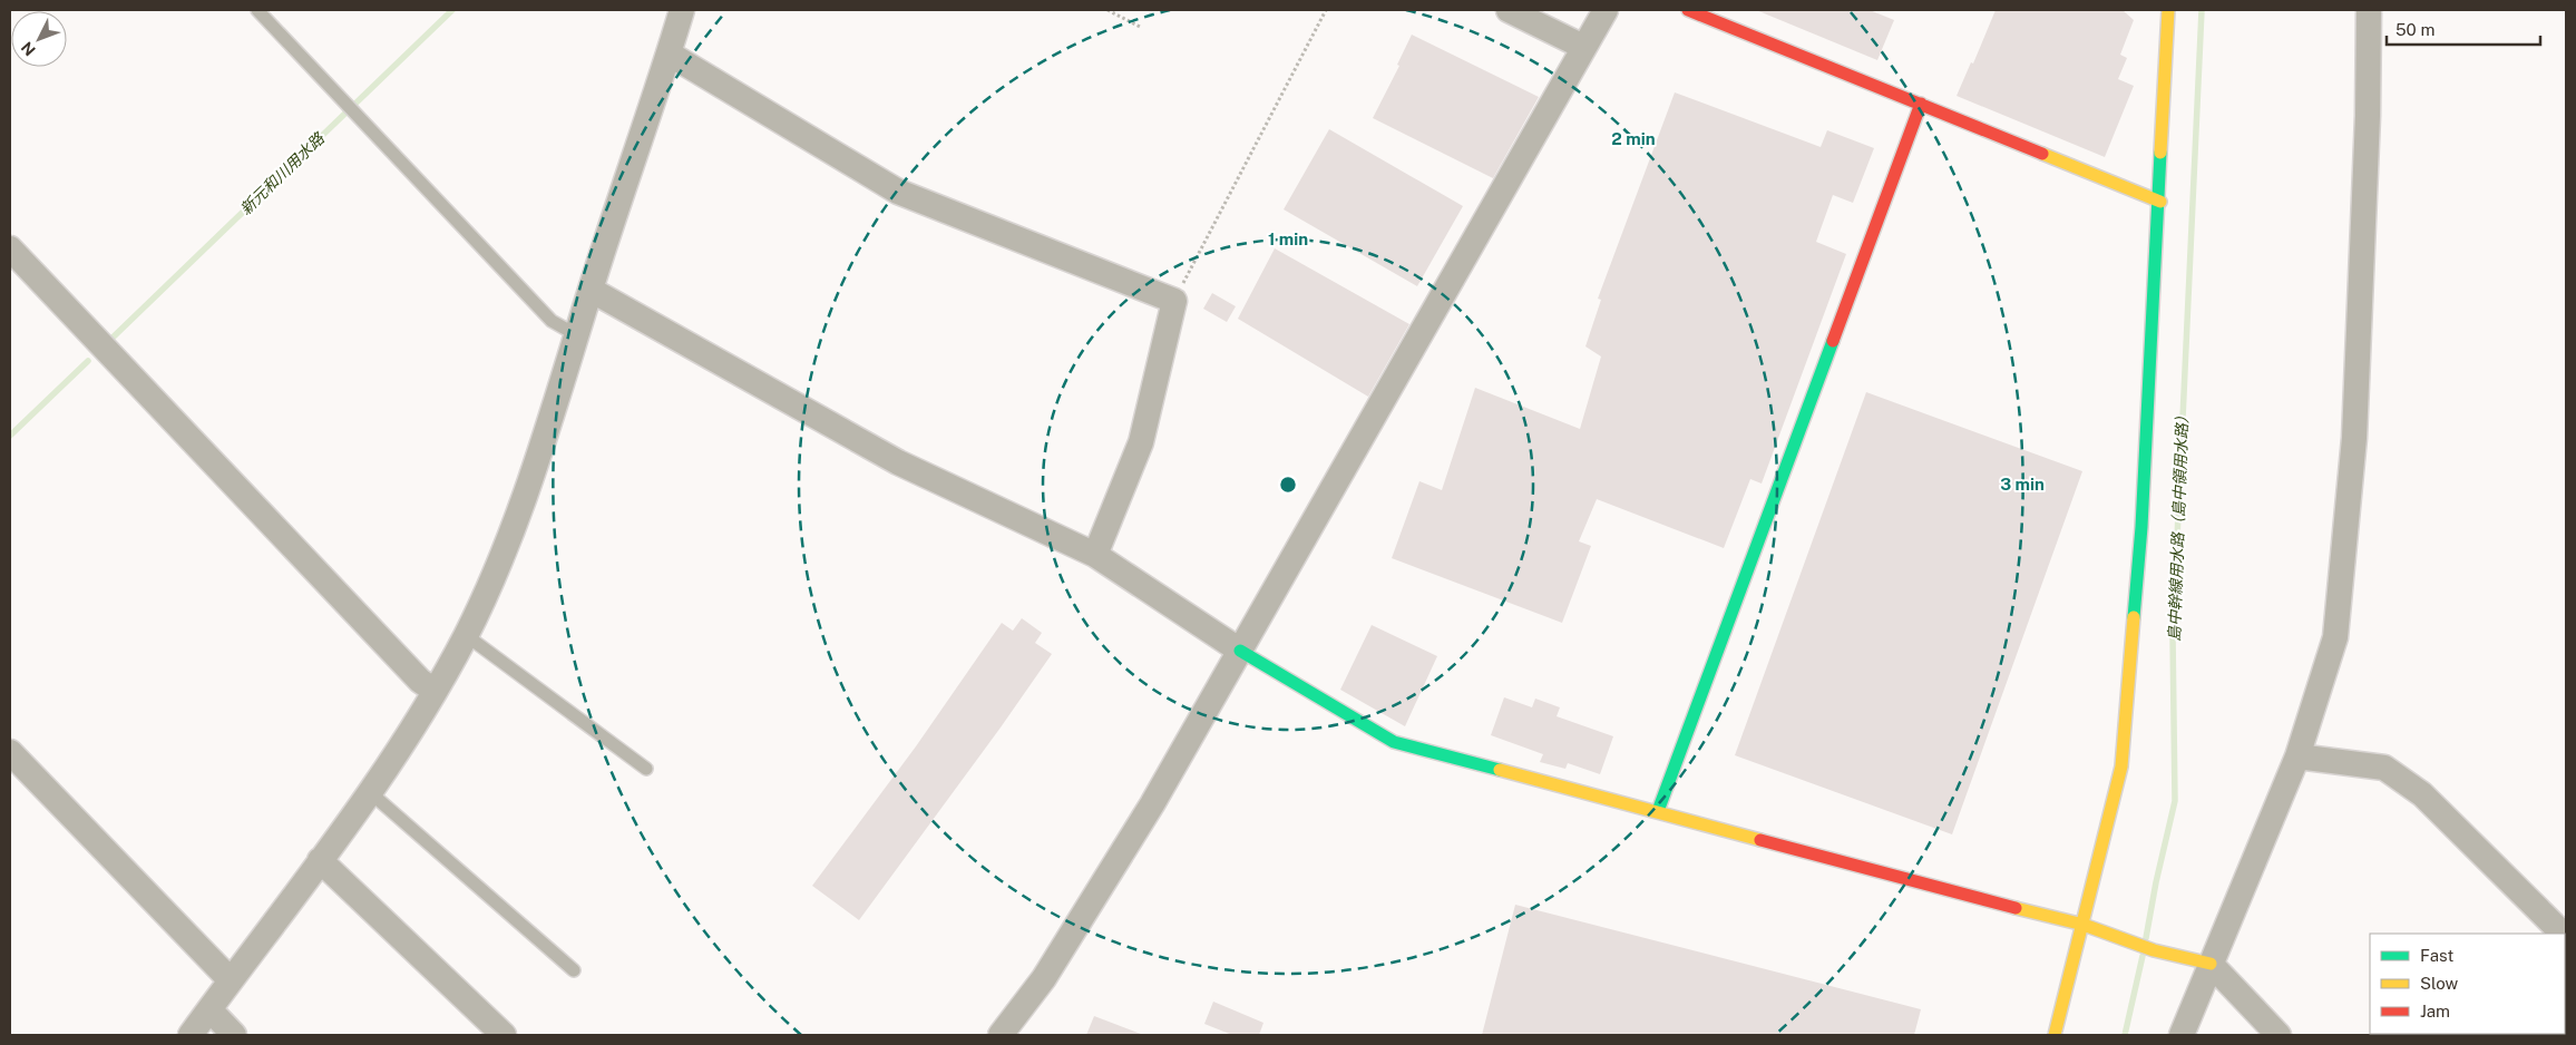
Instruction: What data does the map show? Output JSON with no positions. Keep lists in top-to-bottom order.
{
  "water": ["新元和川用水路", "島中幹線用水路（島中領用水路）"],
  "legend": ["Fast", "Slow", "Jam"],
  "scale_bar": "50 m",
  "north": "bottom left",
  "rings": ["2 min", "1 min", "3 min"]
}
